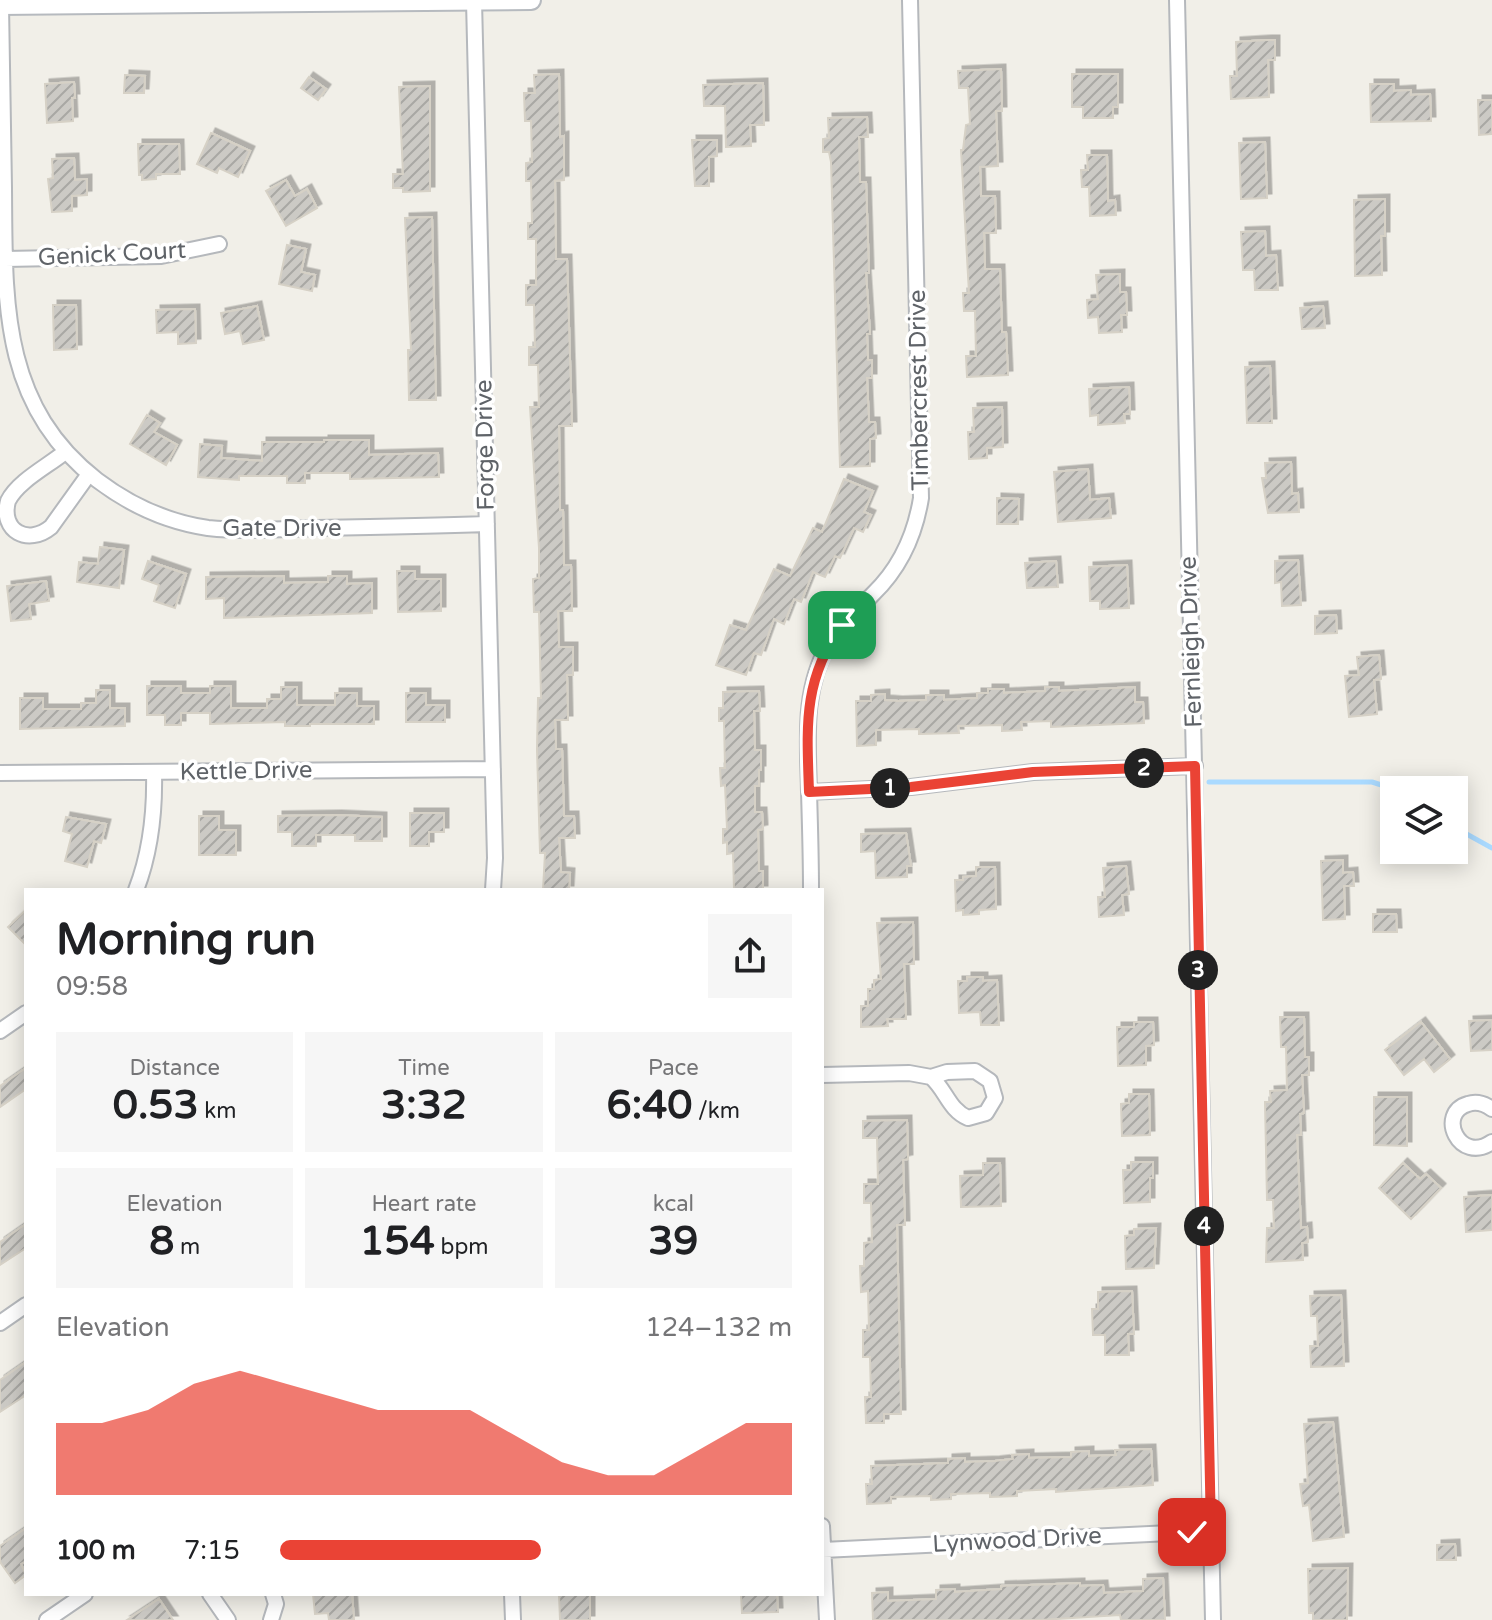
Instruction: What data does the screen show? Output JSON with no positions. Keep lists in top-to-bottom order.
{
  "streets": {
    "street": [
      "Genick Court",
      "Timbercrest Drive",
      "Forge Drive",
      "Gate Drive",
      "Fernleigh Drive",
      "Kettle Drive",
      "Lynwood Drive"
    ]
  },
  "crossings": [
    ["Genick Court", "Gate Drive"],
    ["Forge Drive", "Gate Drive"],
    ["Forge Drive", "Kettle Drive"],
    ["Fernleigh Drive", "Lynwood Drive"]
  ],
  "page": {
    "pins": [
      "2",
      "1",
      "3",
      "4"
    ],
    "heading": ["Morning run", "09:58"],
    "stats": [
      ["Distance", "0.53 km"],
      ["Time", "3:32"],
      ["Pace", "6:40 /km"],
      ["Elevation", "8 m"],
      ["Heart rate", "154 bpm"],
      ["kcal", "39"]
    ],
    "chart": ["Elevation", "124–132 m"],
    "list": [
      {
        "name": "100 m",
        "note": "7:15"
      }
    ]
  }
}
